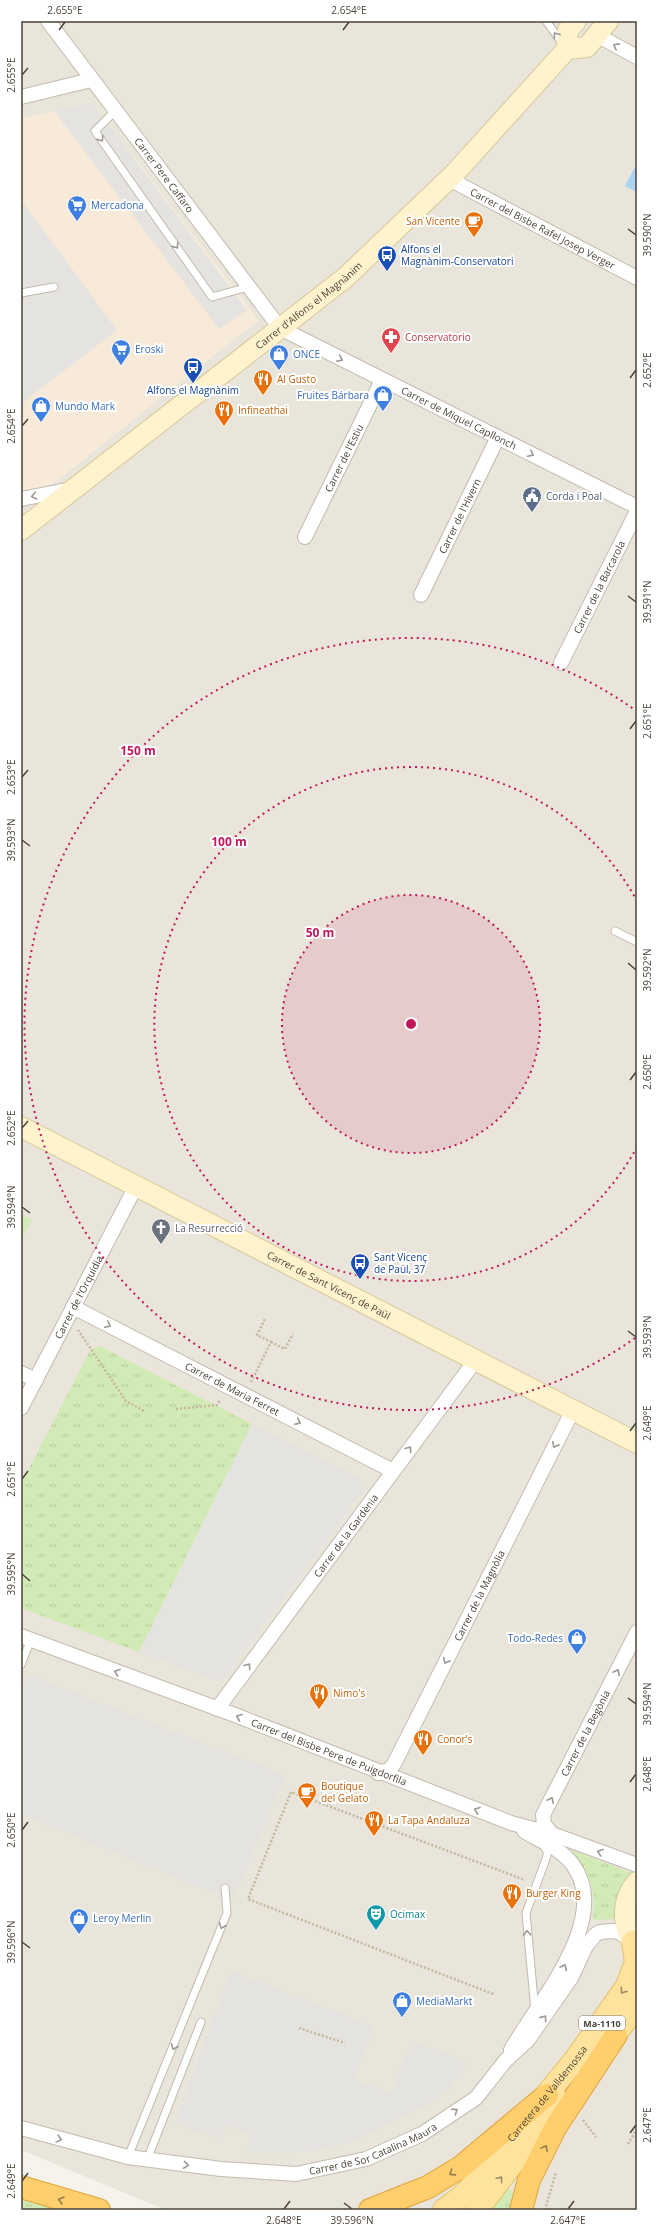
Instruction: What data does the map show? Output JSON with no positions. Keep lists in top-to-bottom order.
{
  "streets": {
    "main road": [
      "Carrer d'Alfons el Magnànim",
      "Carrer de Sant Vicenç de Paül",
      "Ma-1110",
      "Carretera de Valldemossa"
    ],
    "street": [
      "Carrer Pere Caffaro",
      "Carrer del Bisbe Rafel Josep Verger",
      "Carrer de Miquel Capllonch",
      "Carrer de l'Estiu",
      "Carrer de l'Hivern",
      "Carrer de la Barcarola",
      "Carrer de l'Orquídia",
      "Carrer de Maria Ferret",
      "Carrer de la Gardènia",
      "Carrer de la Magnòlia",
      "Carrer de la Begònia",
      "Carrer del Bisbe Pere de Puigdorfila",
      "Carrer de Sor Catalina Maura"
    ]
  },
  "crossings": [
    ["Carrer Pere Caffaro", "Carrer d'Alfons el Magnànim"],
    ["Carrer Pere Caffaro", "Carrer de Miquel Capllonch"],
    ["Carrer del Bisbe Rafel Josep Verger", "Carrer d'Alfons el Magnànim"],
    ["Carrer d'Alfons el Magnànim", "Carrer de Miquel Capllonch"],
    ["Carrer de Miquel Capllonch", "Carrer de l'Estiu"],
    ["Carrer de Miquel Capllonch", "Carrer de l'Hivern"],
    ["Carrer de Sant Vicenç de Paül", "Carrer de l'Orquídia"],
    ["Carrer de Sant Vicenç de Paül", "Carrer de la Gardènia"],
    ["Carrer de Sant Vicenç de Paül", "Carrer de la Magnòlia"],
    ["Carrer de l'Orquídia", "Carrer de Maria Ferret"],
    ["Carrer de Maria Ferret", "Carrer de la Gardènia"],
    ["Carrer de la Gardènia", "Carrer del Bisbe Pere de Puigdorfila"],
    ["Carrer de la Magnòlia", "Carrer del Bisbe Pere de Puigdorfila"],
    ["Carrer de la Begònia", "Carrer del Bisbe Pere de Puigdorfila"],
    ["Carretera de Valldemossa", "Carrer de Sor Catalina Maura"]
  ],
  "one_way": [
    "Carrer de Miquel Capllonch",
    "Carrer de Maria Ferret",
    "Carrer de la Gardènia",
    "Carrer de la Magnòlia",
    "Carrer de la Begònia",
    "Carrer del Bisbe Pere de Puigdorfila",
    "Carrer de Sor Catalina Maura"
  ],
  "places": {
    "supermarket": ["Mercadona", "Eroski"],
    "cafe": ["San Vicente", "Boutique del Gelato"],
    "bus stop": ["Alfons el Magnànim-Conservatori", "Alfons el Magnànim", "Sant Vicenç de Paül, 37"],
    "pharmacy": ["Conservatorio"],
    "shop": [
      "ONCE",
      "Fruites Bárbara",
      "Mundo Mark",
      "Todo-Redes",
      "Leroy Merlin",
      "MediaMarkt"
    ],
    "restaurant": [
      "Al Gusto",
      "Infineathai",
      "Nimo's",
      "Conor's",
      "La Tapa Andaluza",
      "Burger King"
    ],
    "public building": ["Corda i Poal"],
    "church": ["La Resurrecció"],
    "theatre": ["Ocimax"]
  },
  "coordinates": [
    "2.655°E",
    "2.654°E",
    "39.590°N",
    "2.652°E",
    "39.591°N",
    "2.651°E",
    "2.653°E",
    "39.593°N",
    "39.592°N",
    "2.650°E",
    "39.594°N",
    "2.649°E",
    "39.595°N",
    "2.648°E",
    "39.596°N",
    "2.647°E"
  ],
  "rings": ["150 m", "100 m", "50 m"]
}
